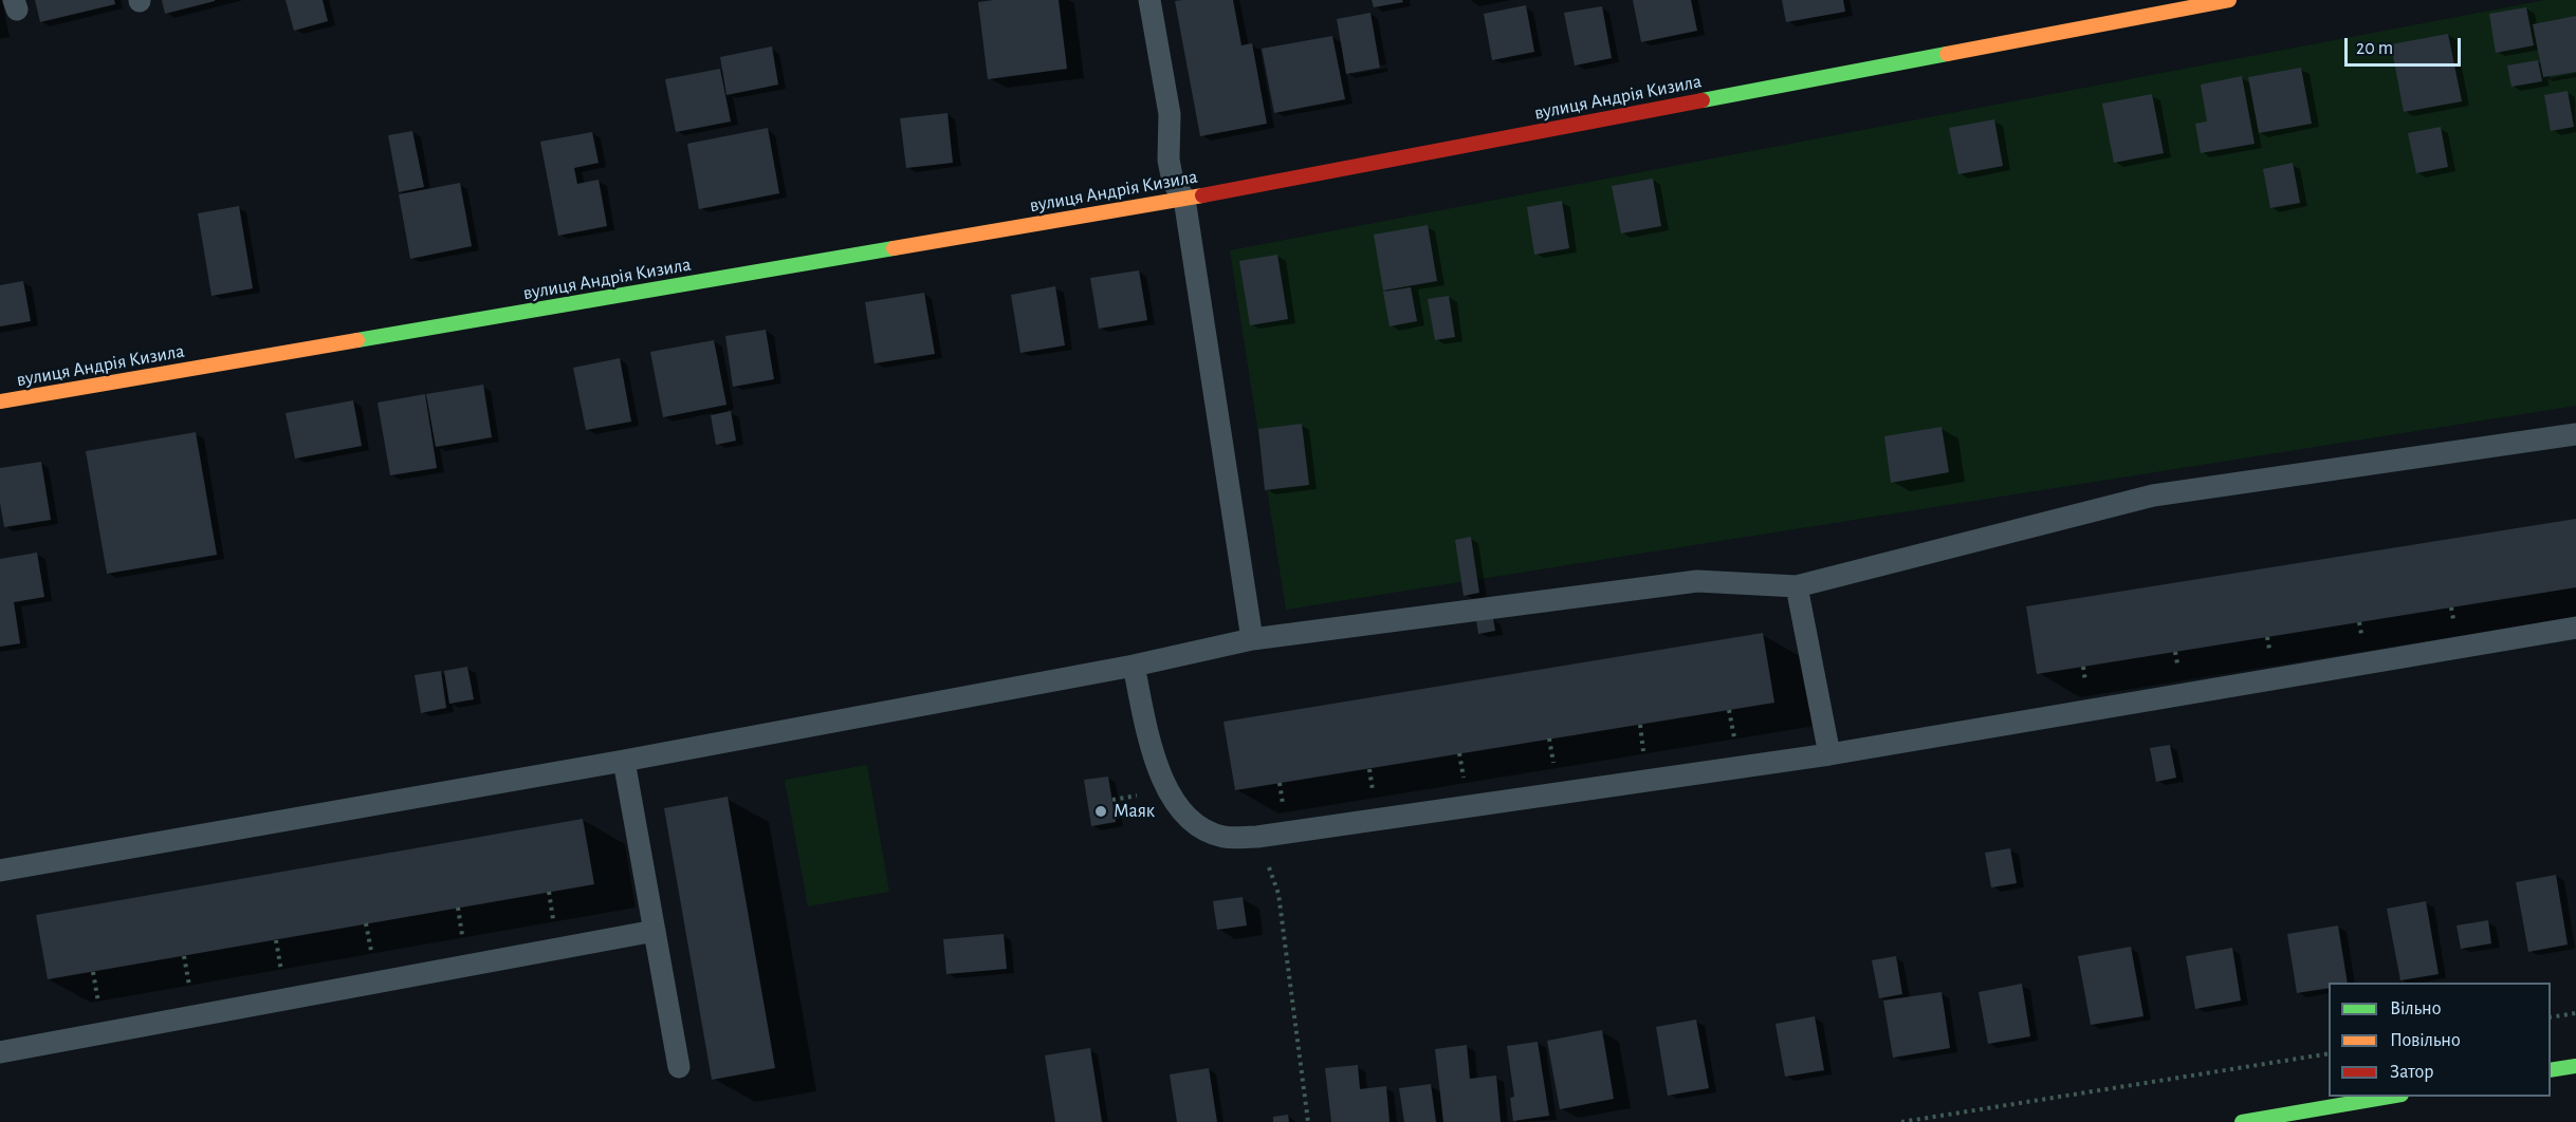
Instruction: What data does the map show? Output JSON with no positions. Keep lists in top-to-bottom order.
{
  "streets": {
    "street": ["вулиця Андрія Кизила"]
  },
  "places": ["Маяк"],
  "legend": ["Вільно", "Повільно", "Затор"],
  "scale_bar": "20 m"
}
